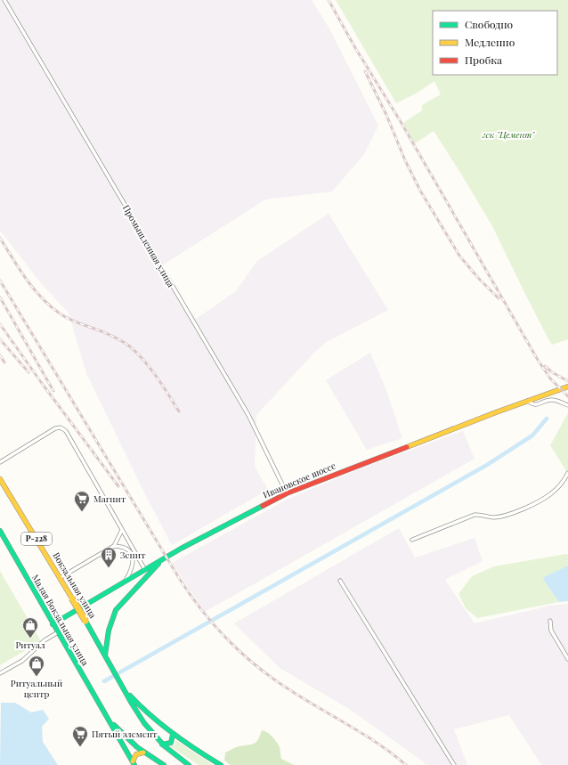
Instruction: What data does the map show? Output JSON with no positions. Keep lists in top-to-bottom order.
{
  "streets": {
    "main road": [
      "Ивановское шоссе",
      "Р-228",
      "Вокзальная улица",
      "Малая Вокзальная улица"
    ],
    "street": ["Промышленная улица"]
  },
  "crossings": [
    ["Промышленная улица", "Ивановское шоссе"],
    ["Ивановское шоссе", "Малая Вокзальная улица"],
    ["Р-228", "Вокзальная улица"]
  ],
  "parks": ["гск \"Цемент\""],
  "places": {
    "supermarket": ["Магнит", "Пятый элемент"],
    "building": ["Зенит"],
    "shop": ["Ритуал", "Ритуальный центр"]
  },
  "legend": ["Свободно", "Медленно", "Пробка"]
}
